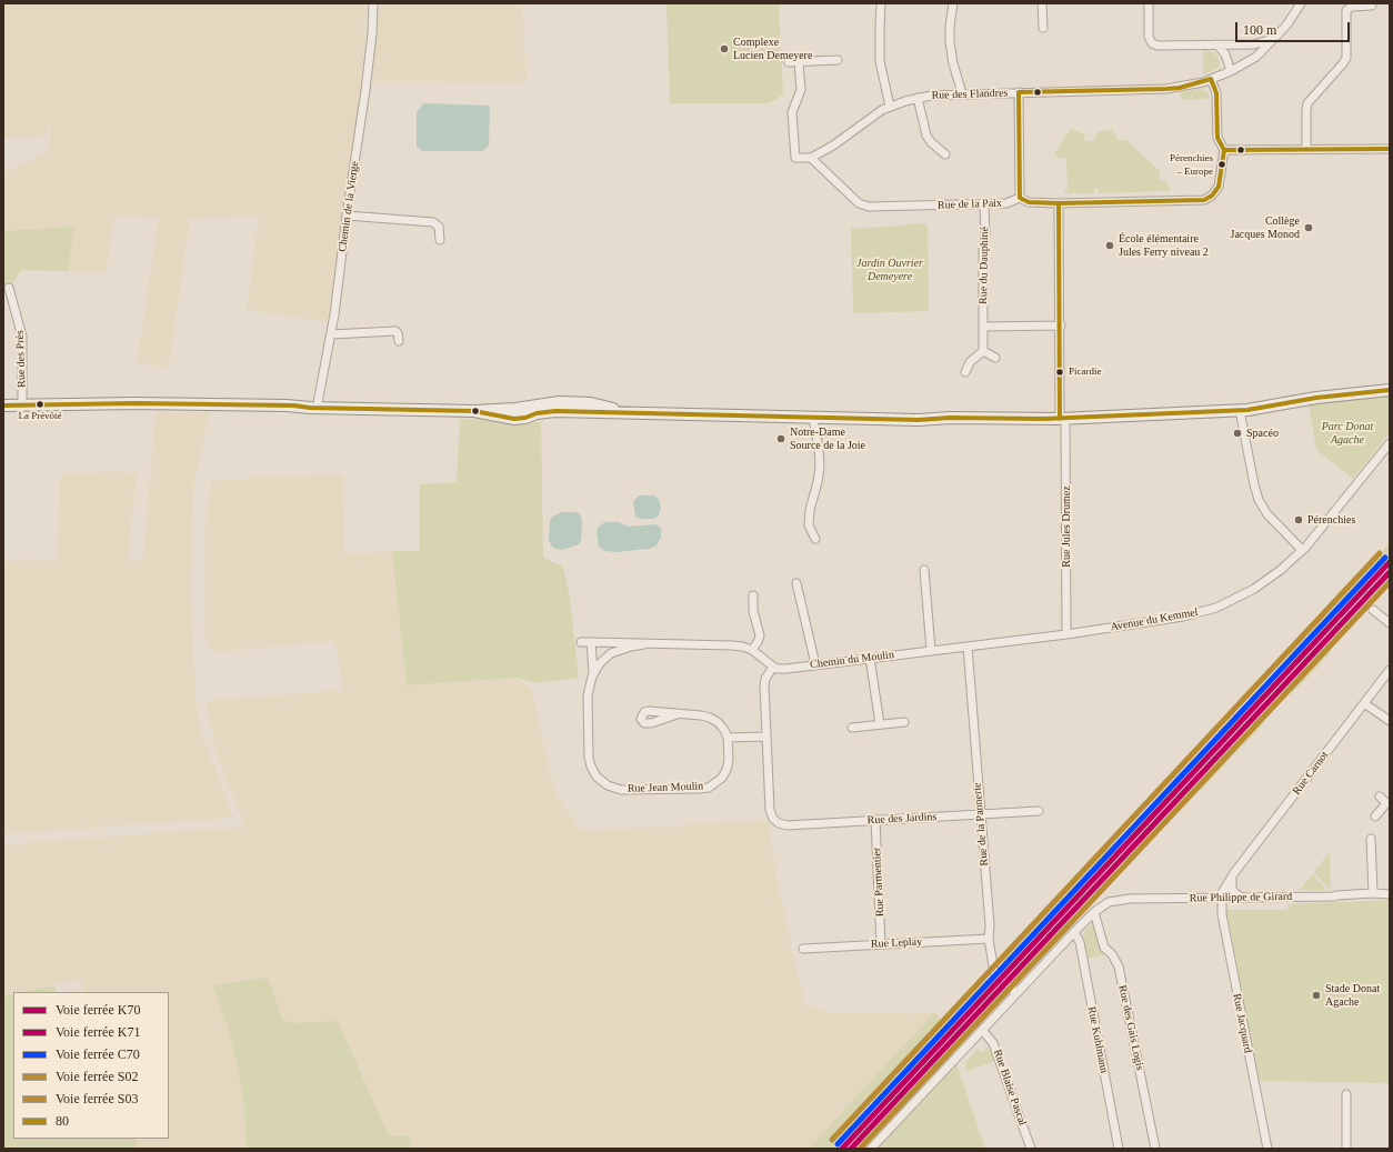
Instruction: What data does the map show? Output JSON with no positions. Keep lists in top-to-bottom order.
{
  "streets": {
    "street": [
      "Rue des Flandres",
      "Rue de la Paix",
      "Chemin de la Vierge",
      "Rue du Dauphiné",
      "Rue des Près",
      "Rue Jules Drumez",
      "Avenue du Kemmel",
      "Chemin du Moulin",
      "Rue Carnot",
      "Rue Jean Moulin",
      "Rue des Jardins",
      "Rue de la Pannerie",
      "Rue Parmentier",
      "Rue Philippe de Girard",
      "Rue Leplay",
      "Rue Jacquard",
      "Rue des Gais Logis",
      "Rue Kuhlmann",
      "Rue Blaise Pascal"
    ]
  },
  "crossings": [
    ["Rue des Flandres", "Rue de la Paix"],
    ["Rue de la Paix", "Rue du Dauphiné"],
    ["Rue de la Paix", "Rue Jules Drumez"],
    ["Rue Jules Drumez", "Avenue du Kemmel"],
    ["Avenue du Kemmel", "Chemin du Moulin"],
    ["Avenue du Kemmel", "Rue de la Pannerie"],
    ["Rue Carnot", "Rue Philippe de Girard"],
    ["Rue Carnot", "Rue Jacquard"],
    ["Rue des Jardins", "Rue de la Pannerie"],
    ["Rue des Jardins", "Rue Parmentier"],
    ["Rue de la Pannerie", "Rue Philippe de Girard"],
    ["Rue de la Pannerie", "Rue Leplay"],
    ["Rue Parmentier", "Rue Leplay"],
    ["Rue Philippe de Girard", "Rue Jacquard"],
    ["Rue Philippe de Girard", "Rue des Gais Logis"],
    ["Rue Philippe de Girard", "Rue Kuhlmann"],
    ["Rue Philippe de Girard", "Rue Blaise Pascal"]
  ],
  "parks": ["Jardin Ouvrier Demeyere", "Parc Donat Agache"],
  "places": [
    "Complexe Lucien Demeyere",
    "Pérenchies – Europe",
    "Collège Jacques Monod",
    "École élémentaire Jules Ferry niveau 2",
    "Picardie",
    "La Prévôté",
    "Spacéo",
    "Notre-Dame Source de la Joie",
    "Pérenchies",
    "Stade Donat Agache"
  ],
  "lines": [
    "transit line 80",
    "rail line S03",
    "rail line C70",
    "rail line K70",
    "rail line K71",
    "rail line S02"
  ],
  "legend": [
    "Voie ferrée K70",
    "Voie ferrée K71",
    "Voie ferrée C70",
    "Voie ferrée S02",
    "Voie ferrée S03",
    "80"
  ],
  "scale_bar": "100 m"
}
